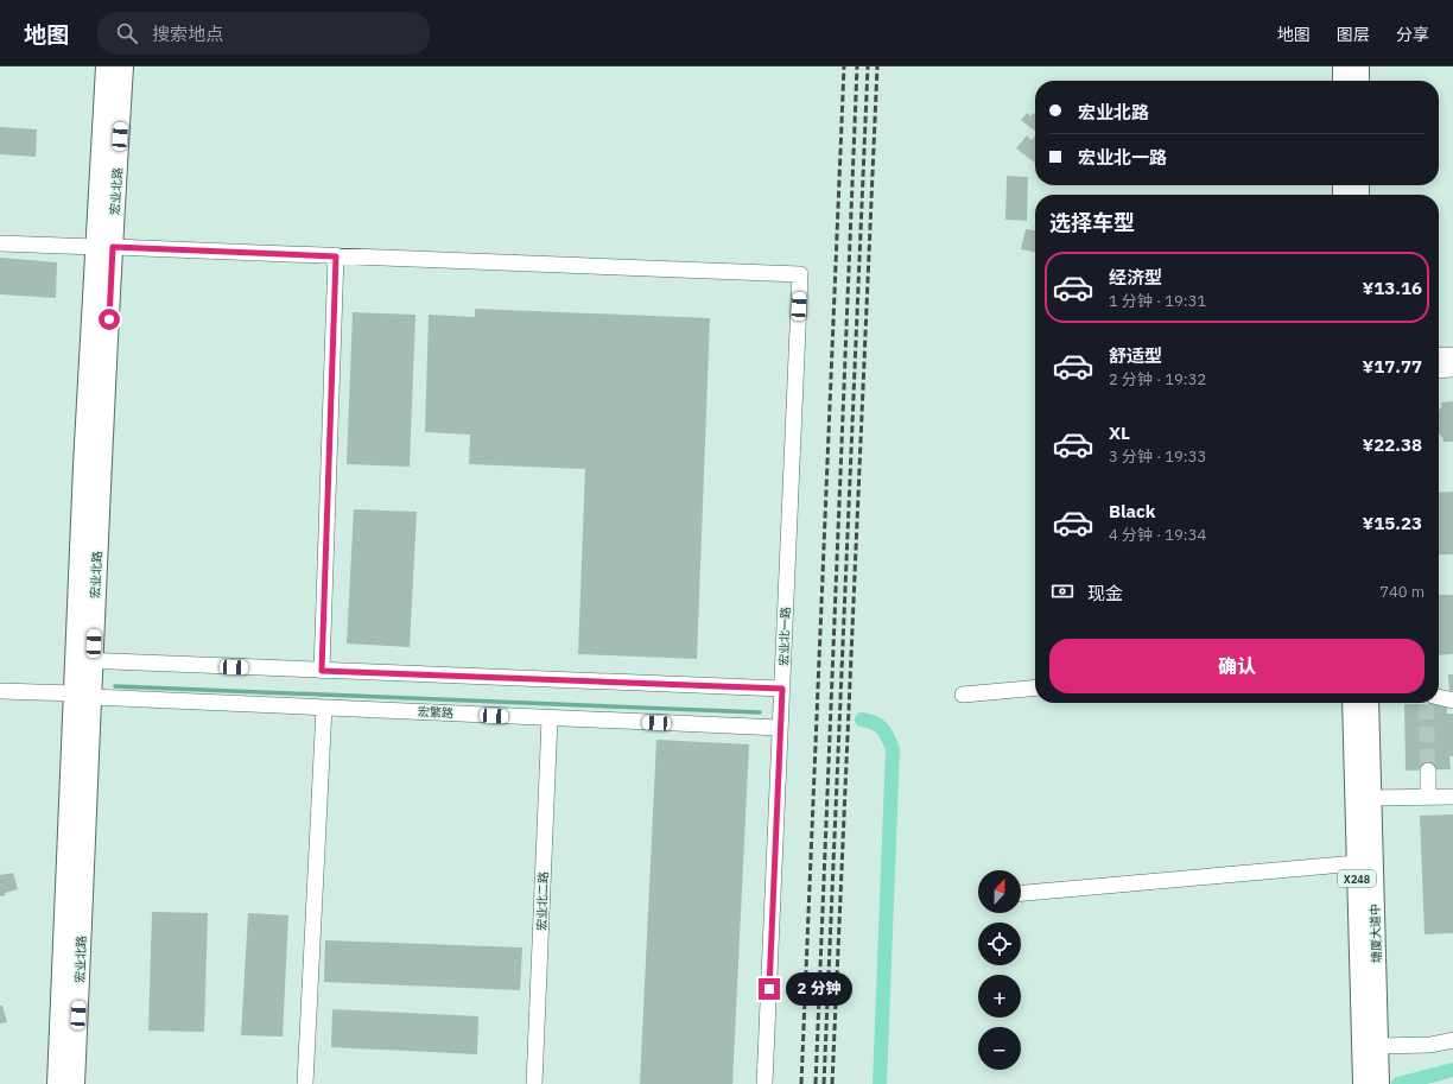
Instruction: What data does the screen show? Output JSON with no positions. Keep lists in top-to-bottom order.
{
  "streets": {
    "main road": ["宏业北路", "X248", "塘厦大道中"],
    "street": ["宏业北一路", "宏繁路", "宏业北二路"]
  },
  "crossings": [
    ["宏业北路", "宏繁路"],
    ["宏业北一路", "宏繁路"],
    ["宏繁路", "宏业北二路"]
  ],
  "north": "top",
  "page": {
    "header": "地图",
    "search": "搜索地点",
    "nav": ["地图", "图层", "分享"],
    "banner": ["宏业北路", "宏业北一路"],
    "heading": "选择车型",
    "list": [
      {
        "name": "经济型",
        "note": "1 分钟 · 19:31",
        "value": "¥13.16"
      },
      {
        "name": "舒适型",
        "note": "2 分钟 · 19:32",
        "value": "¥17.77"
      },
      {
        "name": "XL",
        "note": "3 分钟 · 19:33",
        "value": "¥22.38"
      },
      {
        "name": "Black",
        "note": "4 分钟 · 19:34",
        "value": "¥15.23"
      }
    ],
    "pay": ["现金", "740 m"],
    "buttons": "确认",
    "map_buttons": ["+", "−"],
    "bubble": "2 分钟"
  }
}
